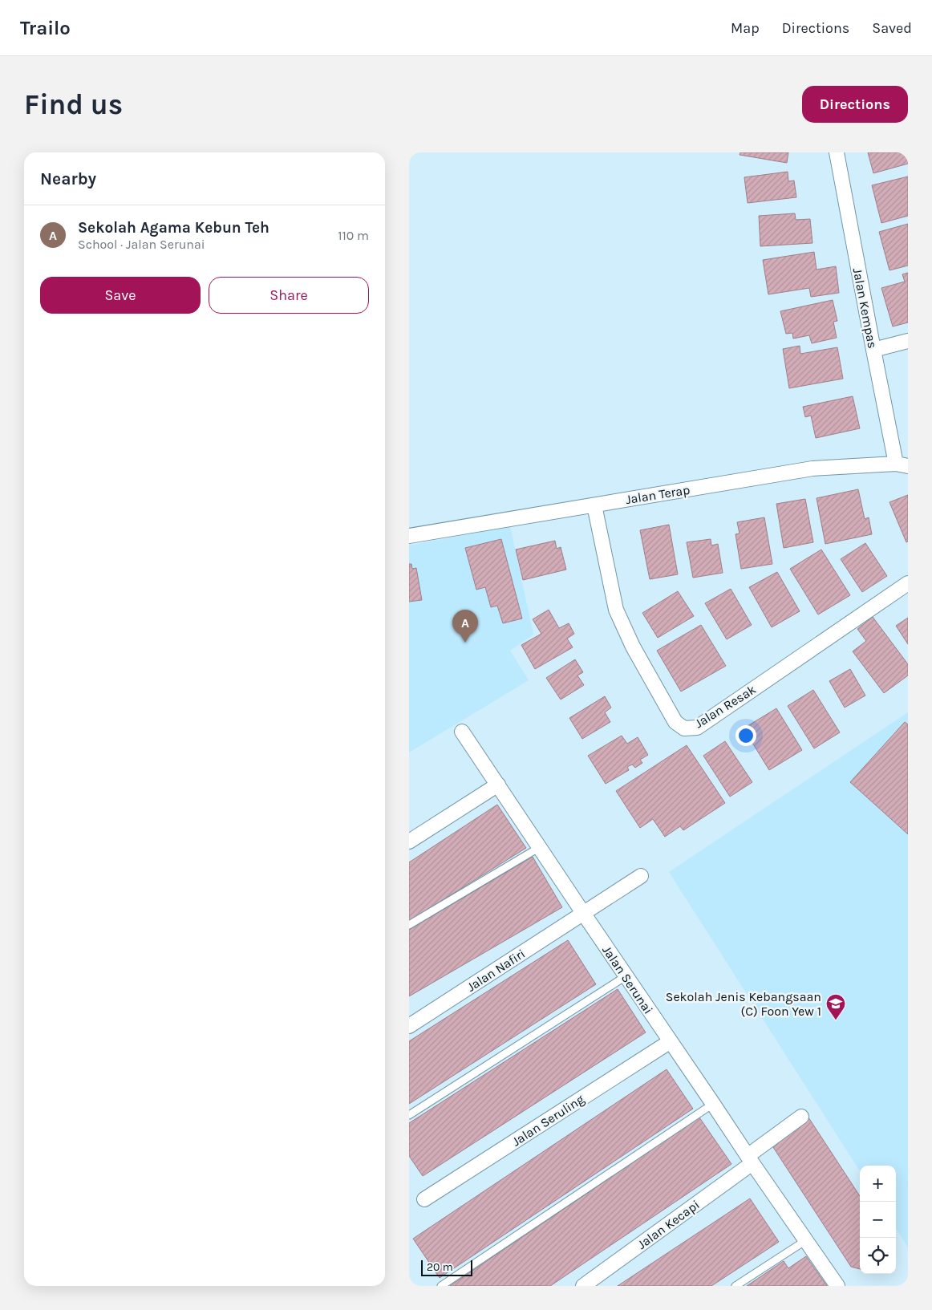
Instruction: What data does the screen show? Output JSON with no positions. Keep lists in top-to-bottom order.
{
  "streets": {
    "street": [
      "Jalan Kempas",
      "Jalan Terap",
      "Jalan Resak",
      "Jalan Nafiri",
      "Jalan Serunai",
      "Jalan Seruling",
      "Jalan Kecapi"
    ]
  },
  "crossings": [
    ["Jalan Kempas", "Jalan Terap"],
    ["Jalan Terap", "Jalan Resak"],
    ["Jalan Nafiri", "Jalan Serunai"],
    ["Jalan Serunai", "Jalan Seruling"],
    ["Jalan Serunai", "Jalan Kecapi"]
  ],
  "places": {
    "school or university": ["Sekolah Jenis Kebangsaan (C) Foon Yew 1"]
  },
  "scale_bar": "20 m",
  "page": {
    "header": "Trailo",
    "nav": ["Map", "Directions", "Saved"],
    "buttons": [
      "Directions",
      ["Save", "Share"]
    ],
    "title": "Find us",
    "heading": "Nearby",
    "list": [
      {
        "mark": "A",
        "name": "Sekolah Agama Kebun Teh",
        "note": "School · Jalan Serunai",
        "value": "110 m"
      }
    ],
    "pins": "A",
    "map_buttons": ["+", "−"],
    "scale": "20 m"
  }
}
